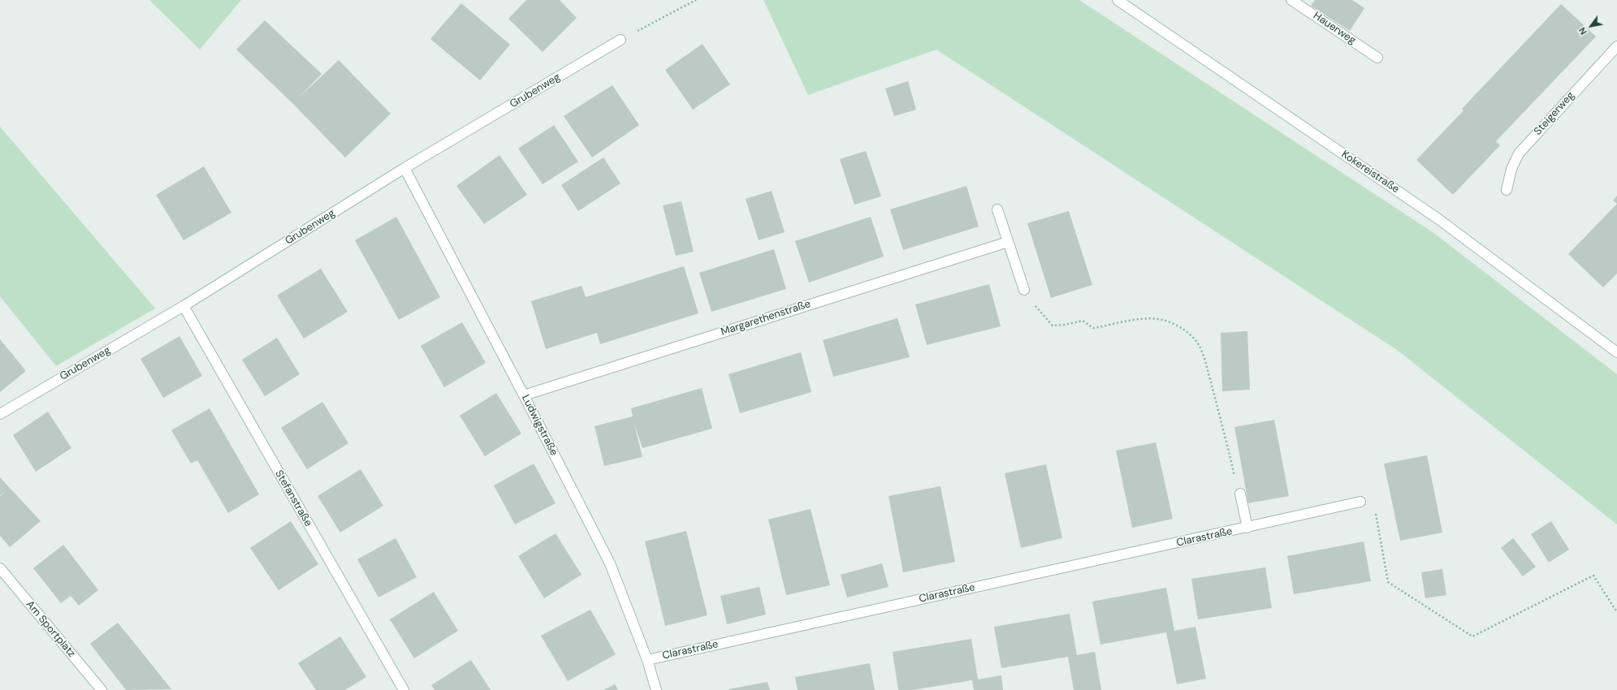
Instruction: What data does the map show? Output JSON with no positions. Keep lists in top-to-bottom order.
{
  "streets": {
    "street": [
      "Hauerweg",
      "Grubenweg",
      "Steigerweg",
      "Kokereistraße",
      "Margarethenstraße",
      "Ludwigstraße",
      "Stefanstraße",
      "Clarastraße",
      "Am Sportplatz"
    ]
  },
  "crossings": [
    ["Grubenweg", "Ludwigstraße"],
    ["Grubenweg", "Stefanstraße"],
    ["Margarethenstraße", "Ludwigstraße"],
    ["Ludwigstraße", "Clarastraße"]
  ],
  "north": "bottom left"
}
